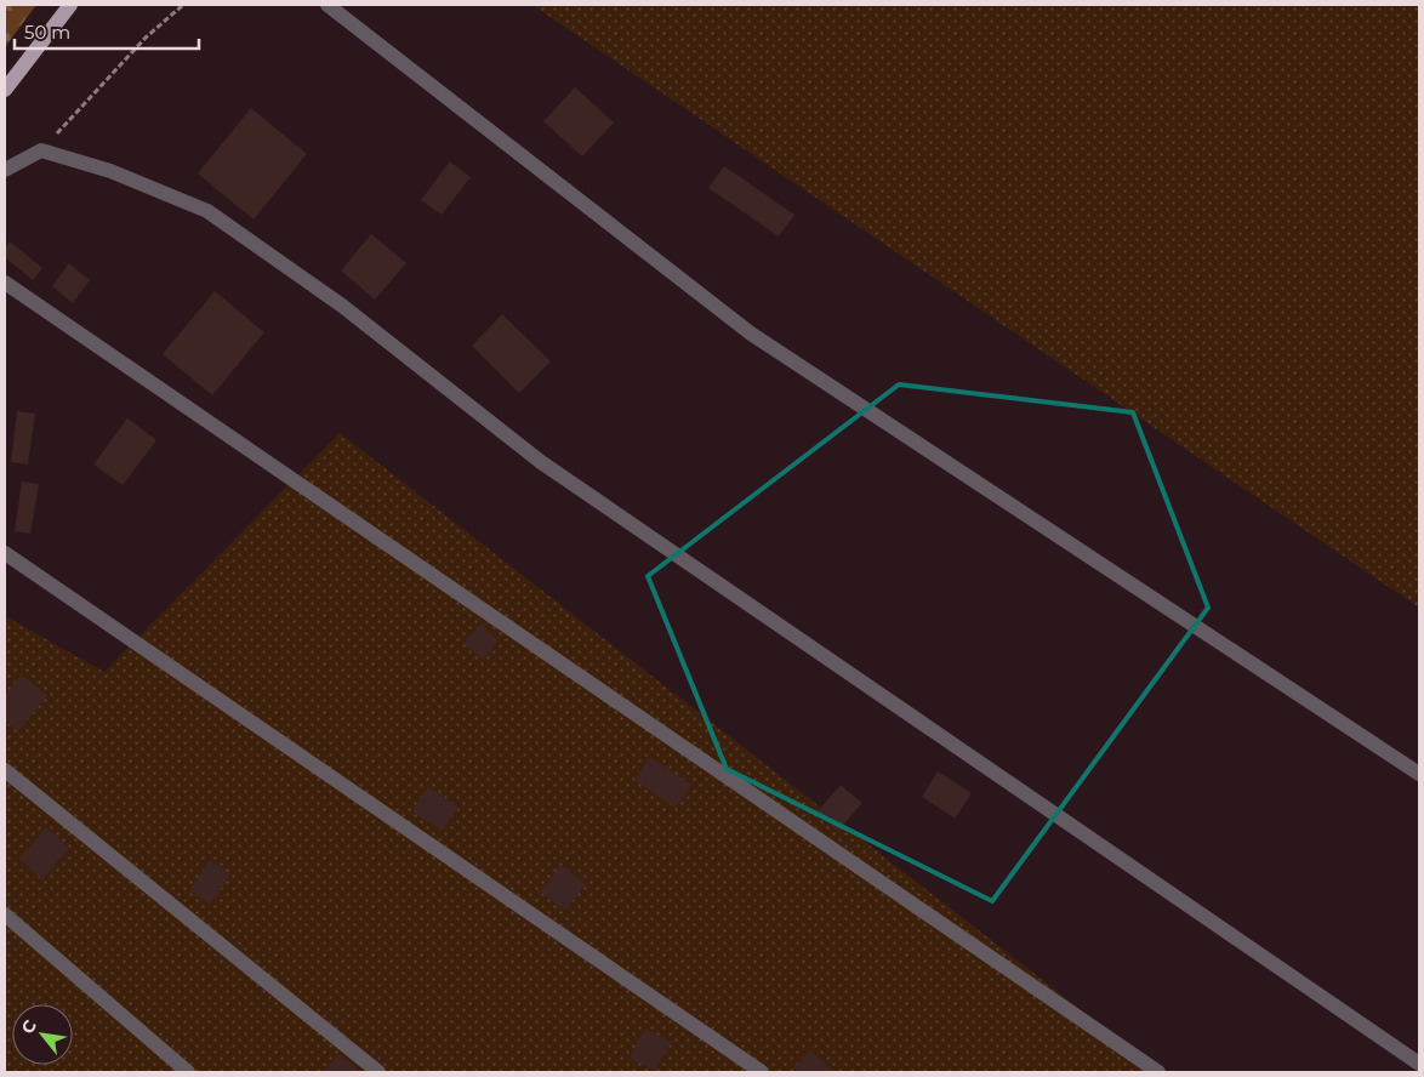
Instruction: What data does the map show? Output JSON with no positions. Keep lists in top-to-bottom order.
{
  "scale_bar": "50 m",
  "north": "top left"
}
